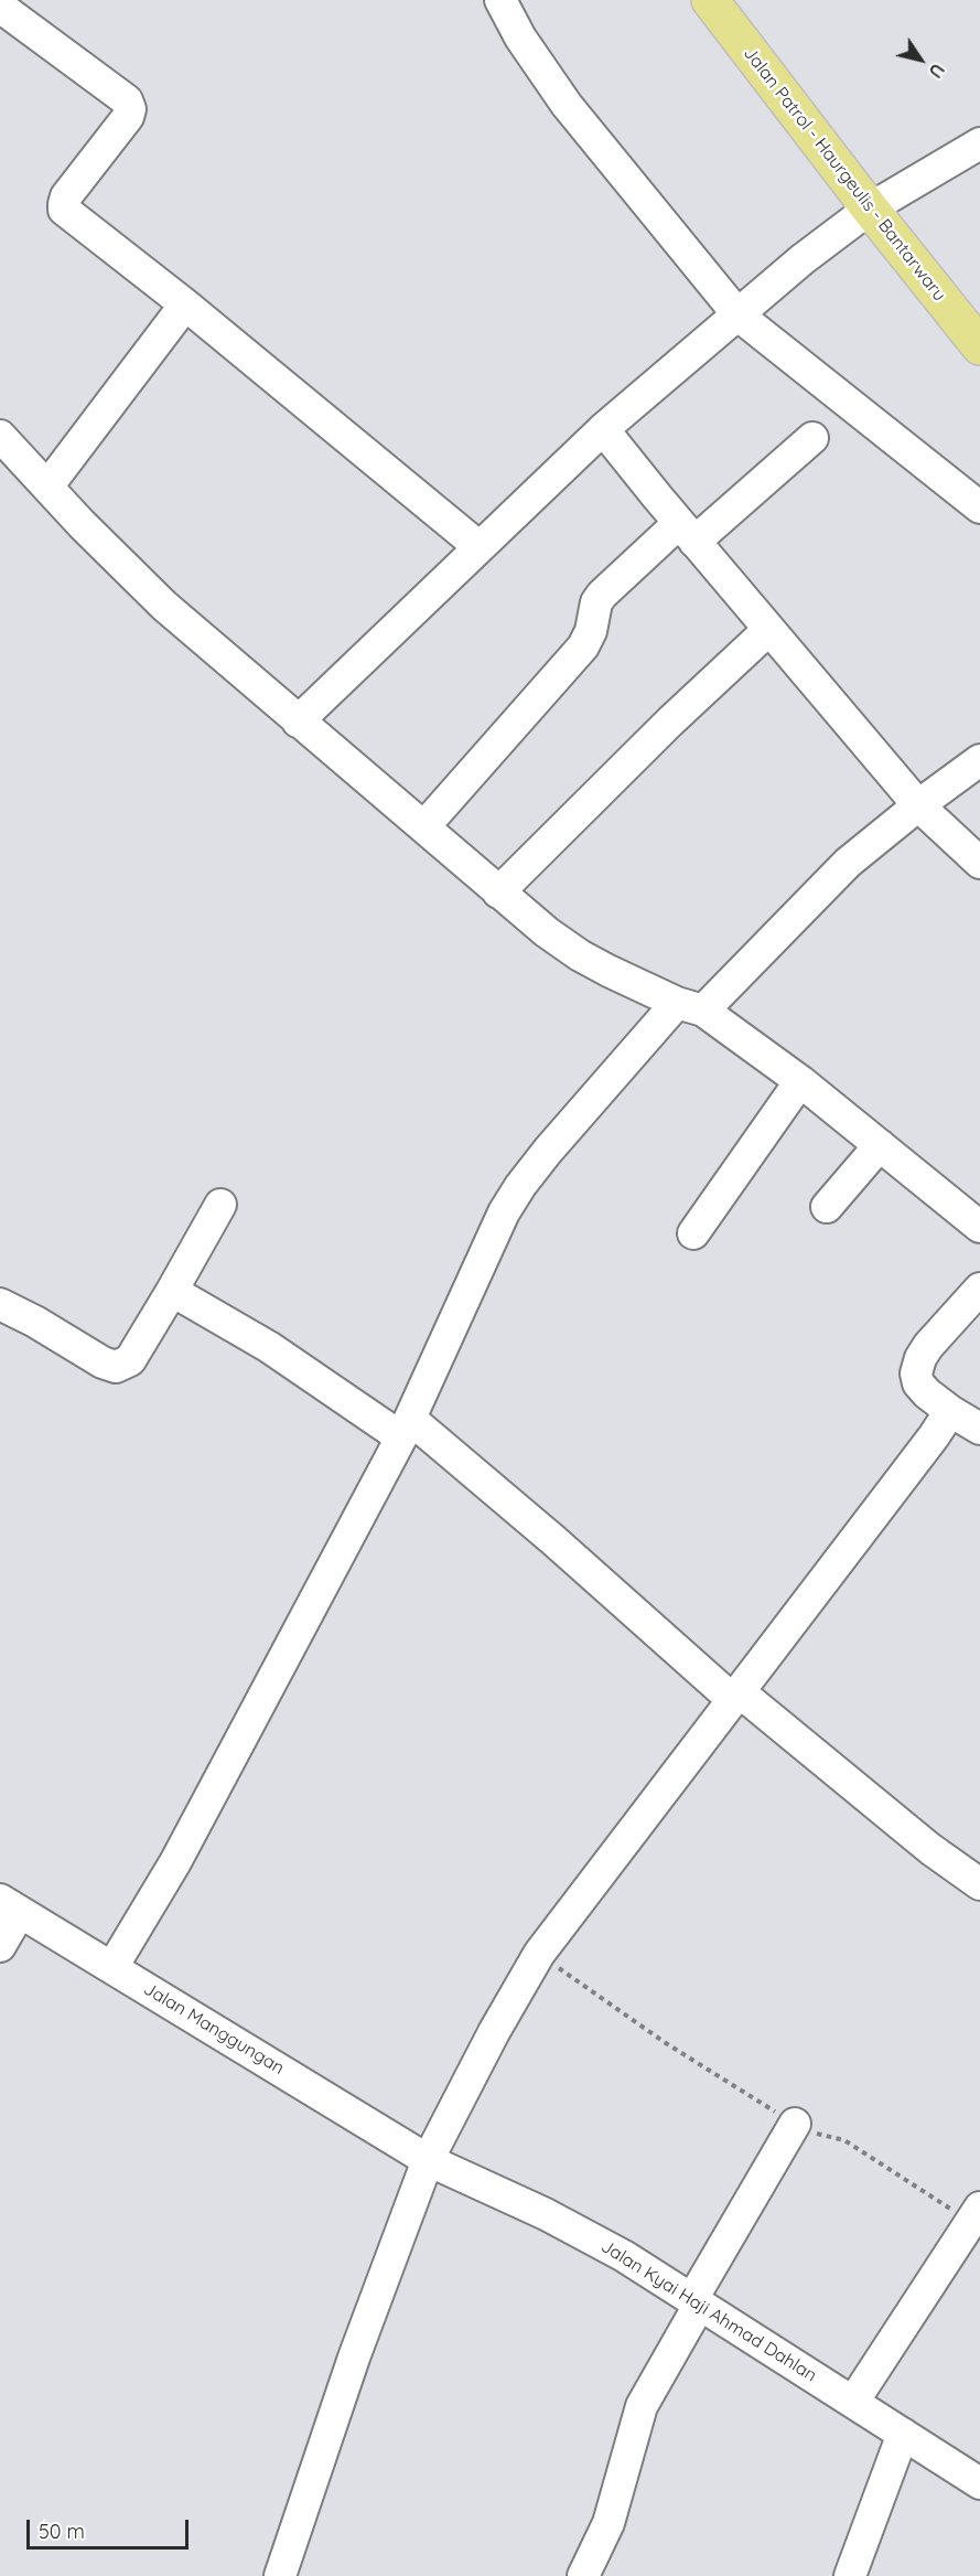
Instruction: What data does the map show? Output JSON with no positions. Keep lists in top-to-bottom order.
{
  "streets": {
    "main road": ["Jalan Patrol - Haurgeulis - Bantarwaru"],
    "street": ["Jalan Manggungan", "Jalan Kyai Haji Ahmad Dahlan"]
  },
  "crossings": [
    ["Jalan Manggungan", "Jalan Kyai Haji Ahmad Dahlan"]
  ],
  "scale_bar": "50 m",
  "north": "bottom right"
}
